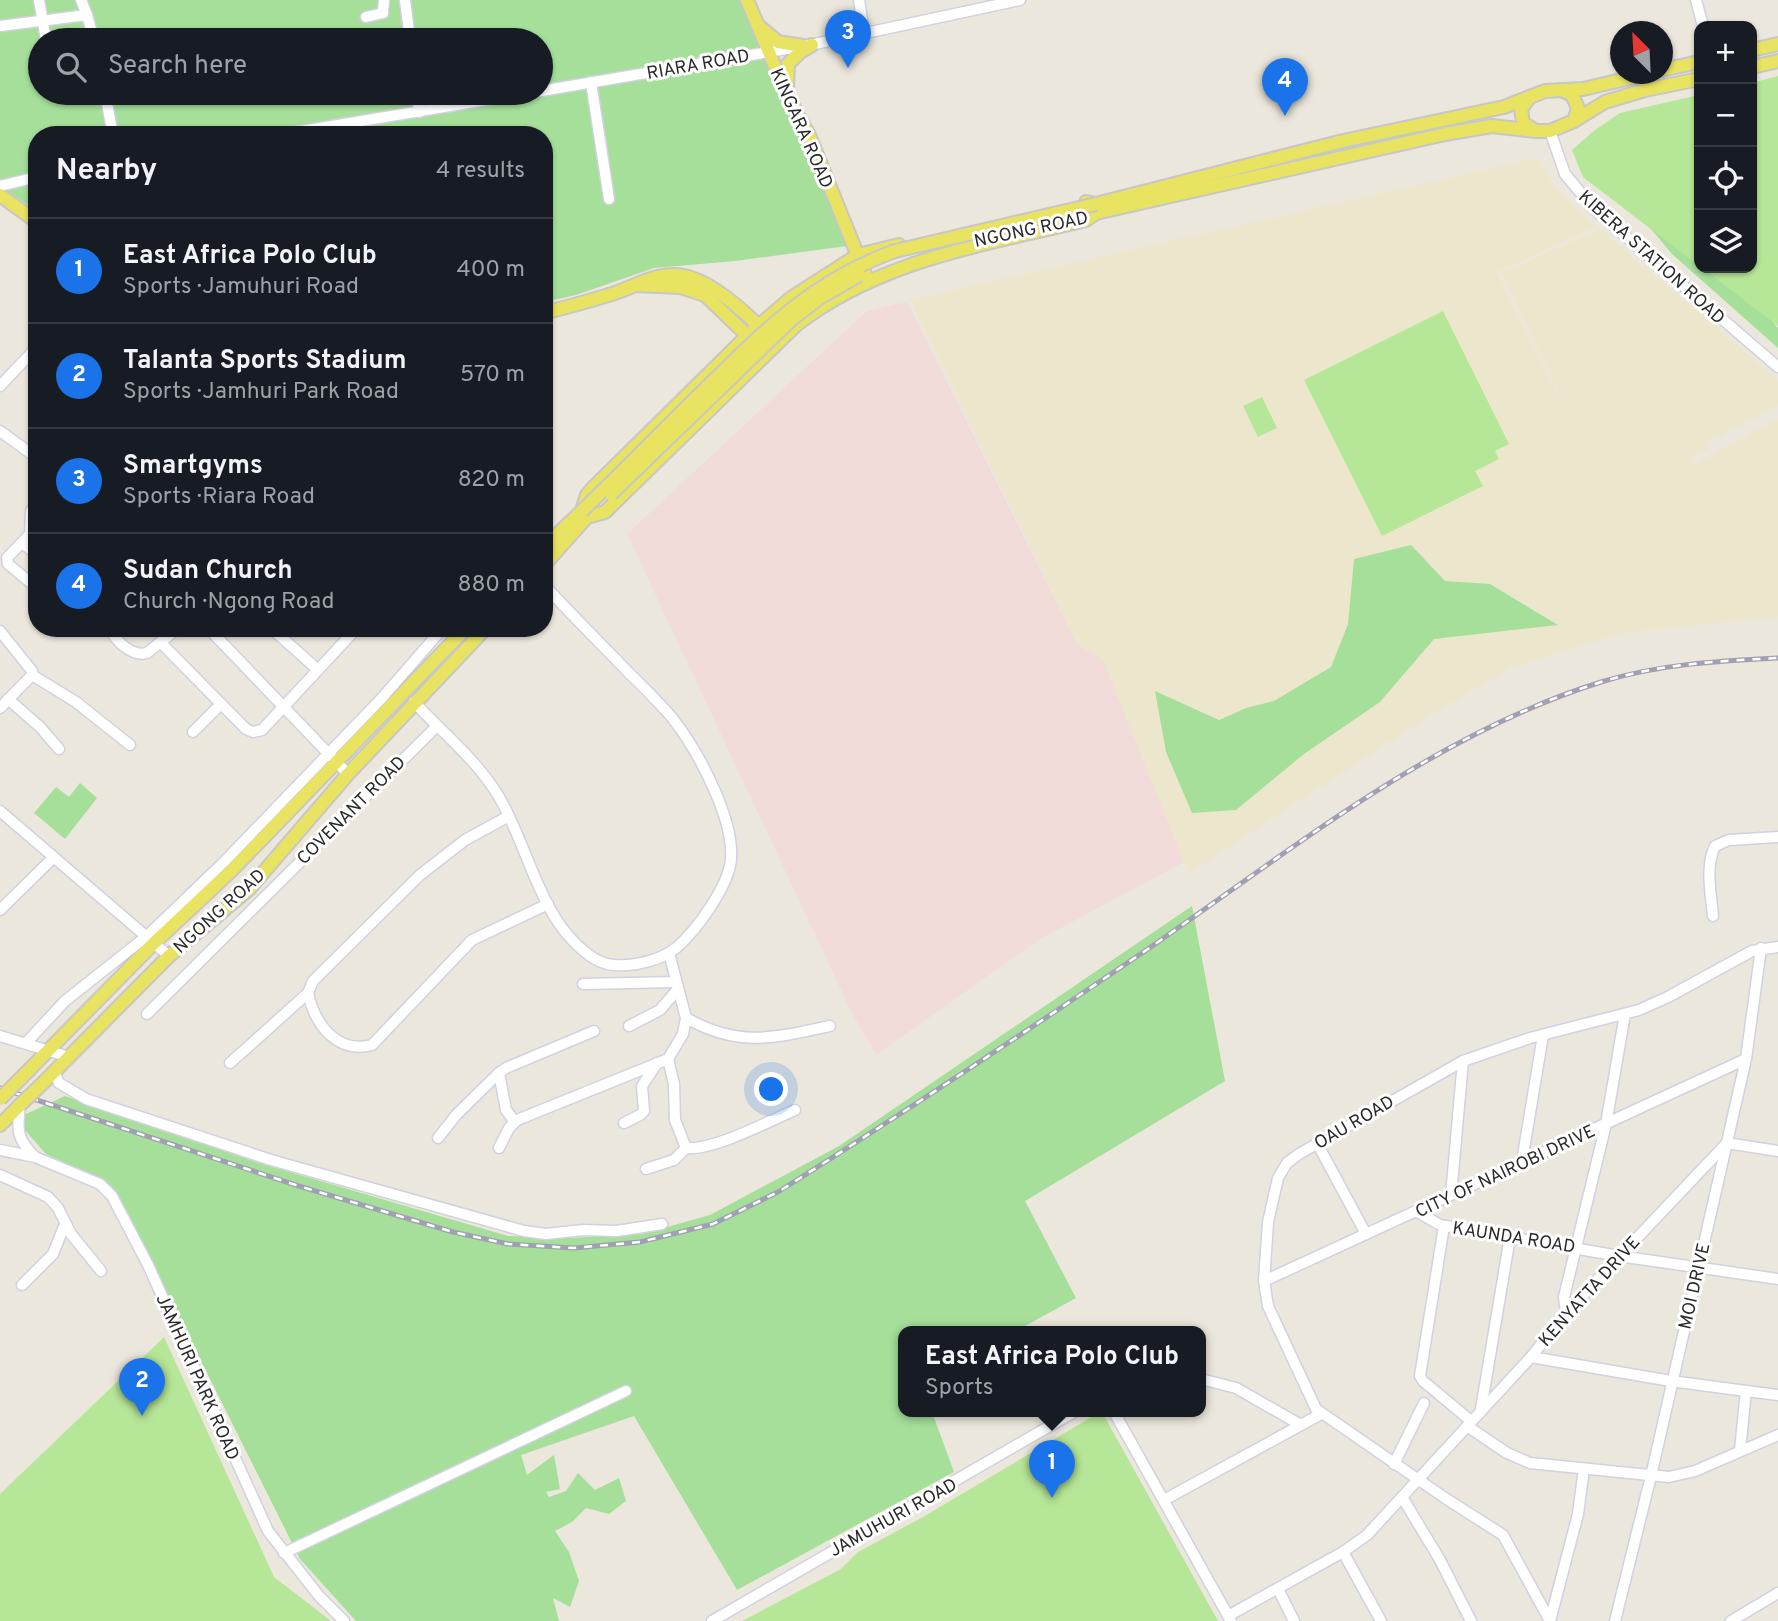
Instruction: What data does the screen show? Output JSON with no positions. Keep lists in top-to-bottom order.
{
  "streets": {
    "main road": ["KINGARA ROAD", "NGONG ROAD"],
    "street": [
      "RIARA ROAD",
      "KIBERA STATION ROAD",
      "COVENANT ROAD",
      "OAU ROAD",
      "CITY OF NAIROBI DRIVE",
      "KAUNDA ROAD",
      "MOI DRIVE",
      "KENYATTA DRIVE",
      "JAMHURI PARK ROAD",
      "JAMUHURI ROAD"
    ]
  },
  "crossings": [
    ["RIARA ROAD", "KINGARA ROAD"],
    ["KINGARA ROAD", "NGONG ROAD"],
    ["NGONG ROAD", "KIBERA STATION ROAD"],
    ["OAU ROAD", "CITY OF NAIROBI DRIVE"],
    ["OAU ROAD", "MOI DRIVE"],
    ["OAU ROAD", "KENYATTA DRIVE"],
    ["CITY OF NAIROBI DRIVE", "KAUNDA ROAD"],
    ["CITY OF NAIROBI DRIVE", "MOI DRIVE"],
    ["KAUNDA ROAD", "MOI DRIVE"],
    ["KAUNDA ROAD", "KENYATTA DRIVE"],
    ["MOI DRIVE", "KENYATTA DRIVE"]
  ],
  "north": "top left",
  "page": {
    "pins": [
      "3",
      "4",
      "2",
      "1"
    ],
    "map_buttons": ["+", "−"],
    "search": "Search here",
    "heading": ["Nearby", "4 results"],
    "list": [
      {
        "mark": "1",
        "name": "East Africa Polo Club",
        "note": "Sports · Jamuhuri Road",
        "value": "400 m"
      },
      {
        "mark": "2",
        "name": "Talanta Sports Stadium",
        "note": "Sports · Jamhuri Park Road",
        "value": "570 m"
      },
      {
        "mark": "3",
        "name": "Smartgyms",
        "note": "Sports · Riara Road",
        "value": "820 m"
      },
      {
        "mark": "4",
        "name": "Sudan Church",
        "note": "Church · Ngong Road",
        "value": "880 m"
      }
    ],
    "popup": ["East Africa Polo Club", "Sports"]
  }
}
